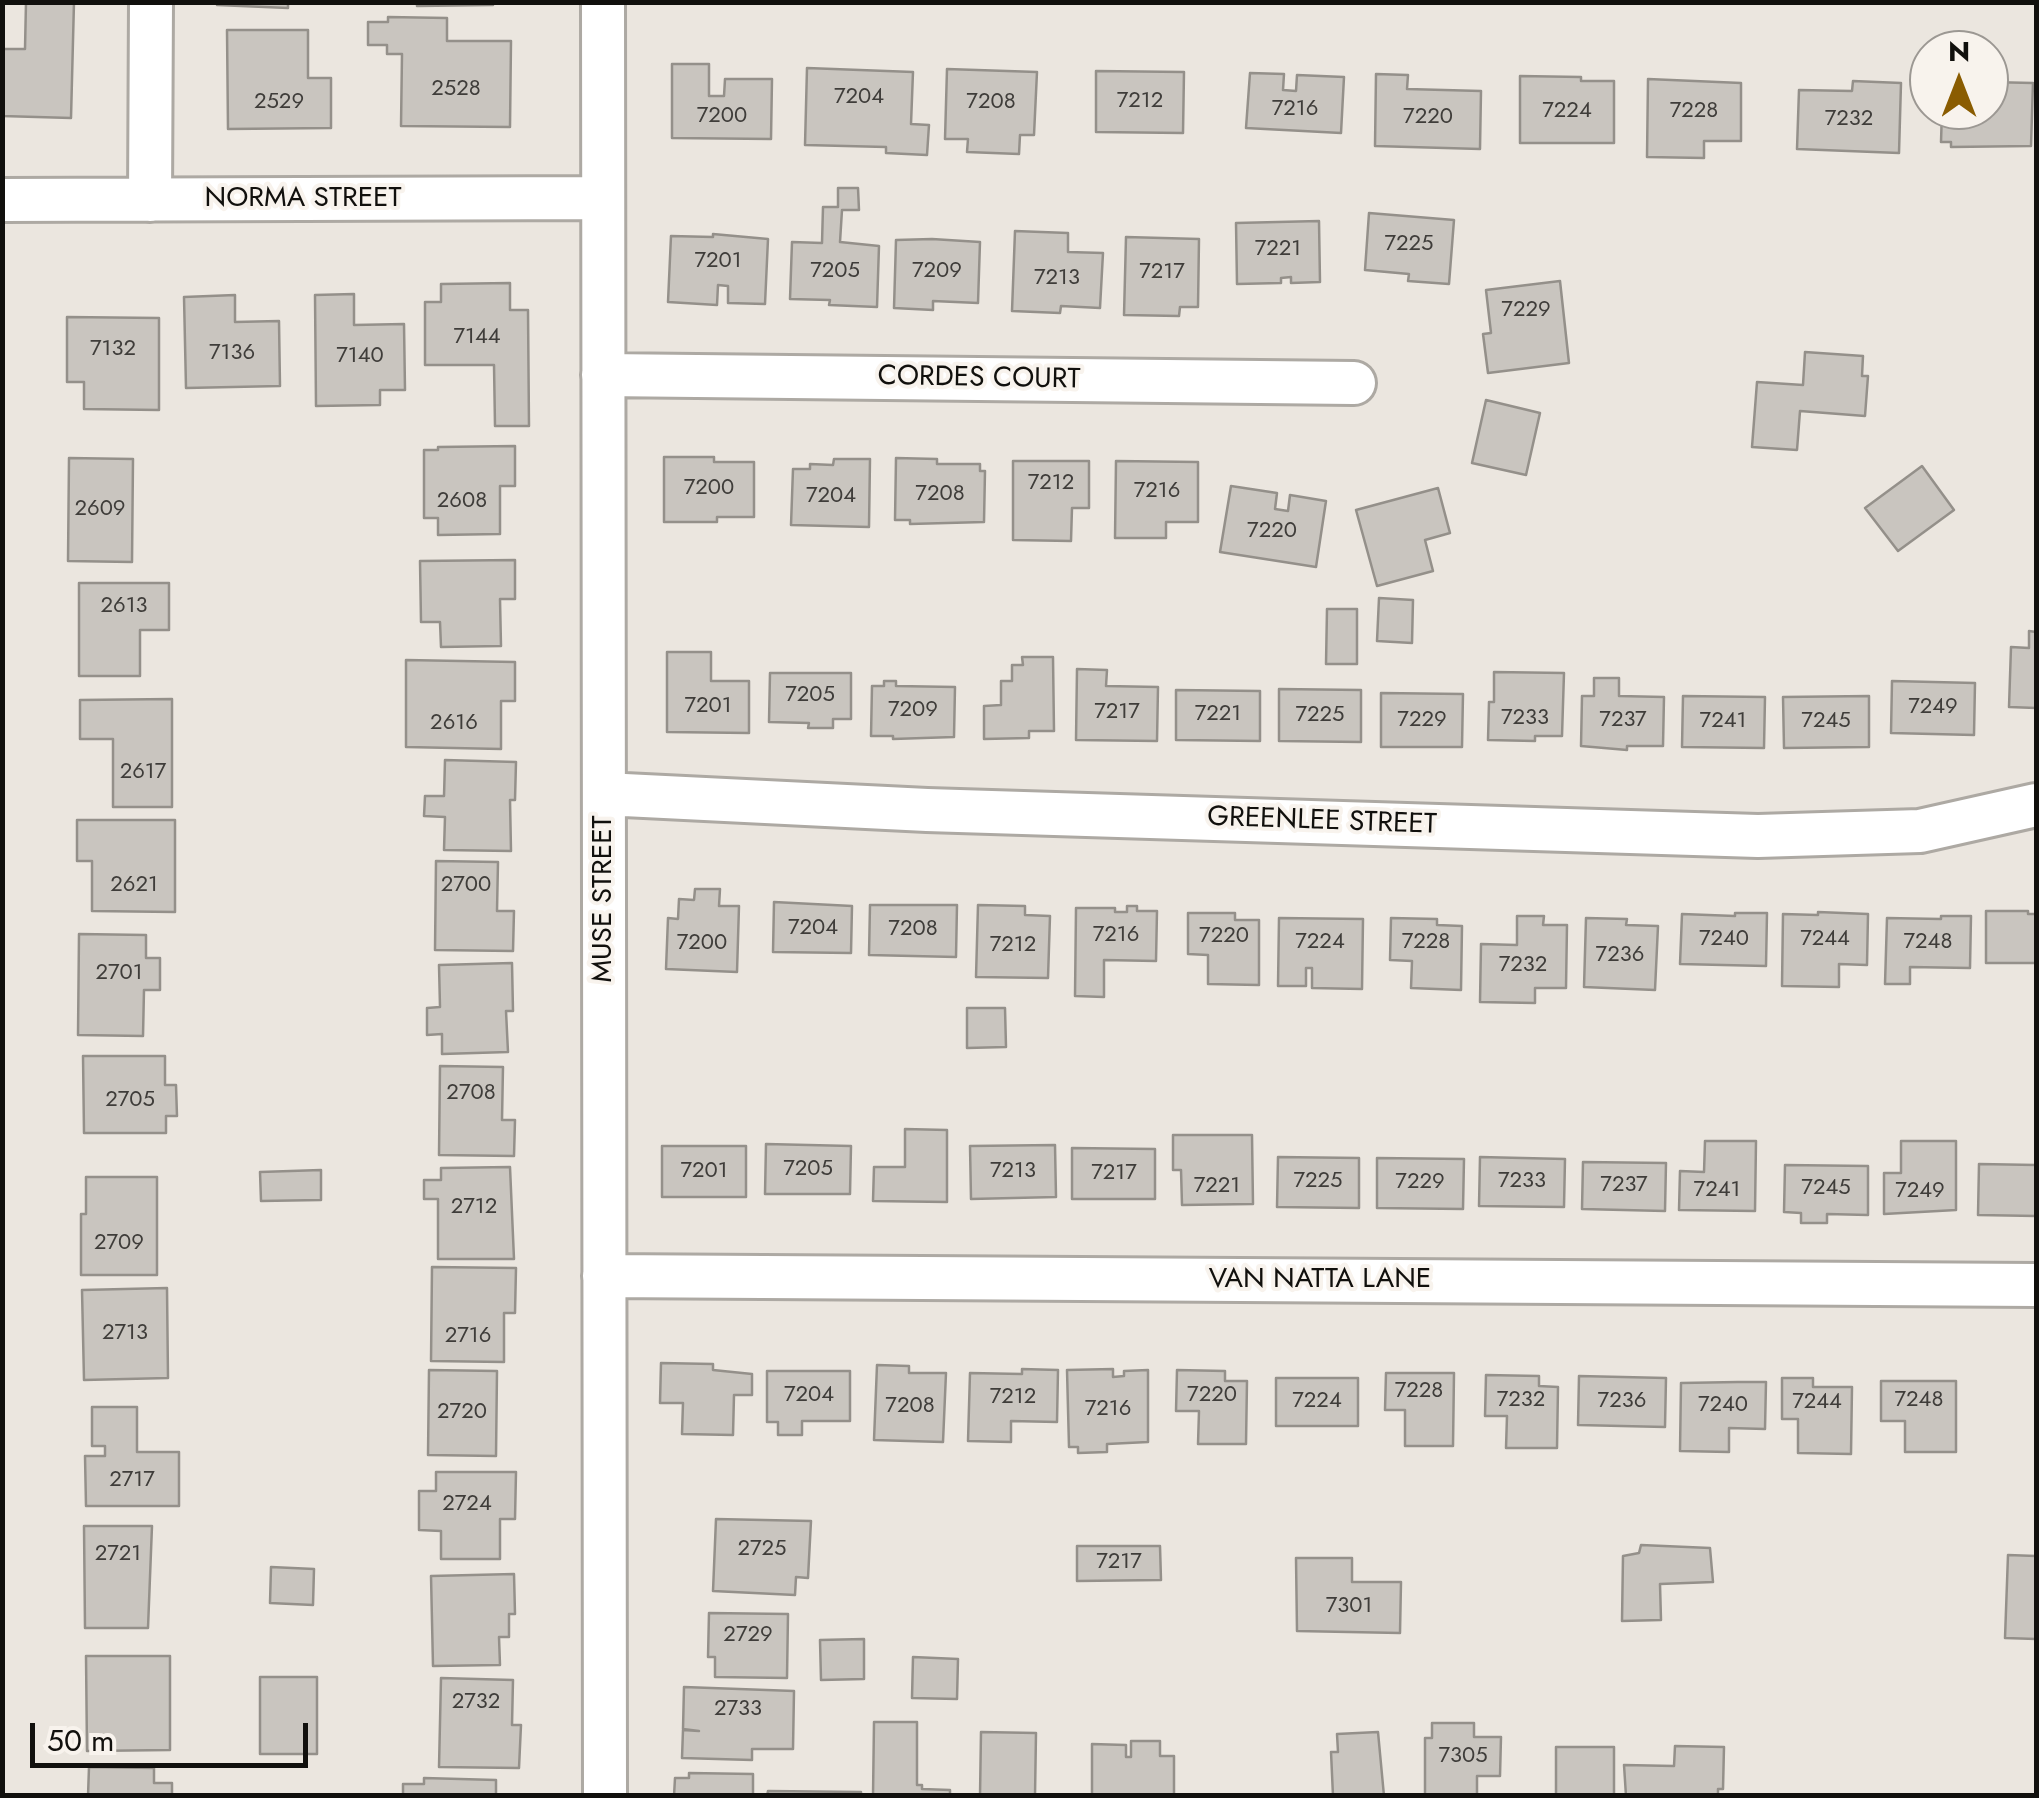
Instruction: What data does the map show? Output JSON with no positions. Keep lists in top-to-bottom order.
{
  "streets": {
    "street": [
      "NORMA STREET",
      "CORDES COURT",
      "GREENLEE STREET",
      "MUSE STREET",
      "VAN NATTA LANE"
    ]
  },
  "crossings": [
    ["NORMA STREET", "MUSE STREET"],
    ["CORDES COURT", "MUSE STREET"],
    ["GREENLEE STREET", "MUSE STREET"],
    ["MUSE STREET", "VAN NATTA LANE"]
  ],
  "house_numbers": [
    "2528",
    "7204",
    "7212",
    "2529",
    "7208",
    "7216",
    "7224",
    "7228",
    "7200",
    "7220",
    "7232",
    "7225",
    "7221",
    "7201",
    "7205",
    "7209",
    "7217",
    "7213",
    "7229",
    "7144",
    "7132",
    "7136",
    "7140",
    "7212",
    "7200",
    "7216",
    "7208",
    "7204",
    "2608",
    "2609",
    "7220",
    "2613",
    "7205",
    "7201",
    "7249",
    "7209",
    "7217",
    "7221",
    "7225",
    "7233",
    "7229",
    "7237",
    "7241",
    "7245",
    "2616",
    "2617",
    "2621",
    "2700",
    "7204",
    "7208",
    "7216",
    "7220",
    "7240",
    "7244",
    "7224",
    "7228",
    "7248",
    "7200",
    "7212",
    "7236",
    "7232",
    "2701",
    "2708",
    "2705",
    "7205",
    "7201",
    "7213",
    "7217",
    "7225",
    "7233",
    "7229",
    "7237",
    "7221",
    "7245",
    "7241",
    "7249",
    "2712",
    "2709",
    "2713",
    "2716",
    "7228",
    "7204",
    "7220",
    "7212",
    "7232",
    "7248",
    "7224",
    "7236",
    "7244",
    "7240",
    "7208",
    "7216",
    "2720",
    "2717",
    "2724",
    "2725",
    "2721",
    "7217",
    "7301",
    "2729",
    "2732",
    "2733",
    "7305"
  ],
  "scale_bar": "50 m",
  "north": "top"
}
